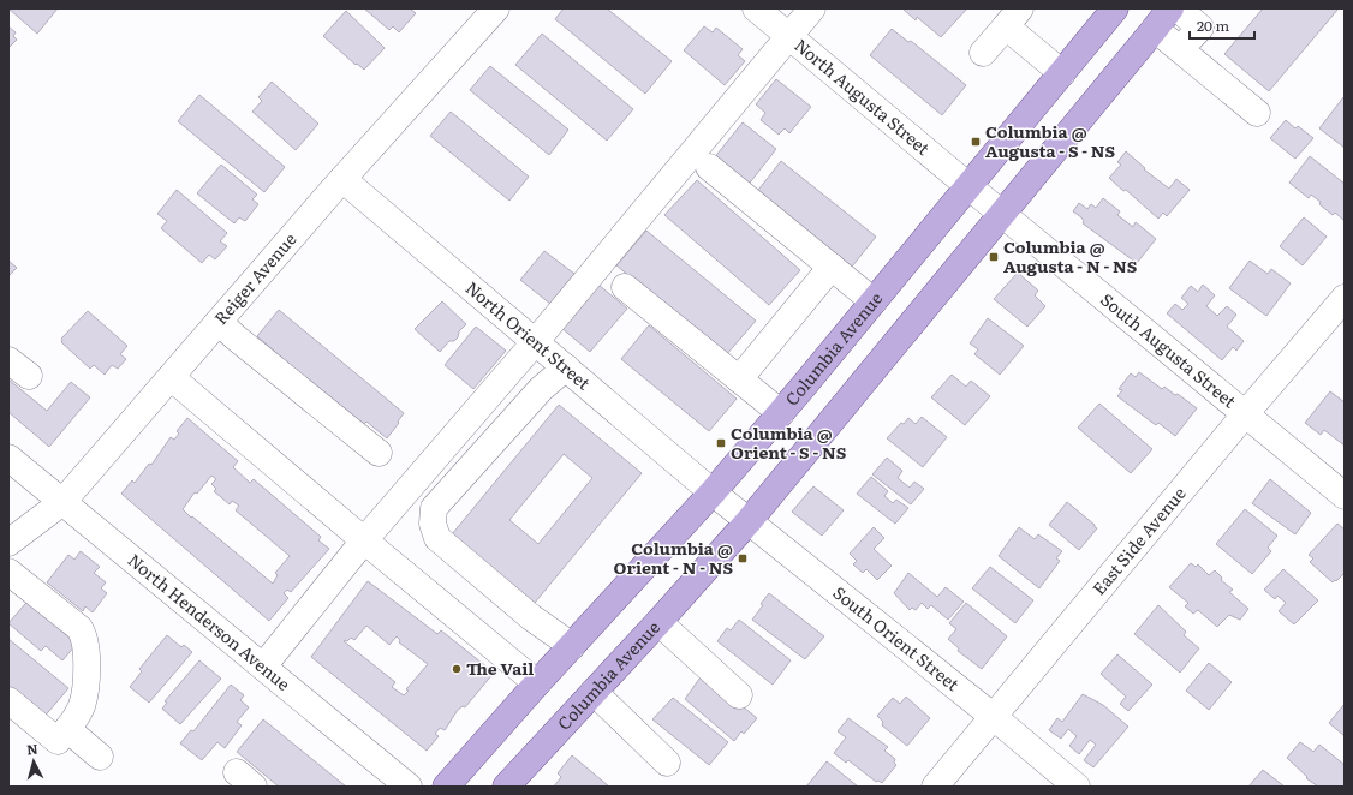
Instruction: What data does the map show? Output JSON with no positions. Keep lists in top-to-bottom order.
{
  "streets": {
    "main road": ["Columbia Avenue"],
    "street": [
      "North Augusta Street",
      "Reiger Avenue",
      "North Orient Street",
      "South Augusta Street",
      "East Side Avenue",
      "North Henderson Avenue",
      "South Orient Street"
    ]
  },
  "crossings": [
    ["North Augusta Street", "Columbia Avenue"],
    ["North Augusta Street", "South Augusta Street"],
    ["Reiger Avenue", "North Orient Street"],
    ["Reiger Avenue", "North Henderson Avenue"],
    ["North Orient Street", "Columbia Avenue"],
    ["North Orient Street", "South Orient Street"],
    ["Columbia Avenue", "South Augusta Street"],
    ["Columbia Avenue", "South Orient Street"],
    ["South Augusta Street", "East Side Avenue"],
    ["East Side Avenue", "South Orient Street"]
  ],
  "places": {
    "transit": [
      "Columbia @ Augusta - S - NS",
      "Columbia @ Augusta - N - NS",
      "Columbia @ Orient - S - NS",
      "Columbia @ Orient - N - NS"
    ],
    "other": ["The Vail"]
  },
  "scale_bar": "20 m",
  "north": "top"
}
